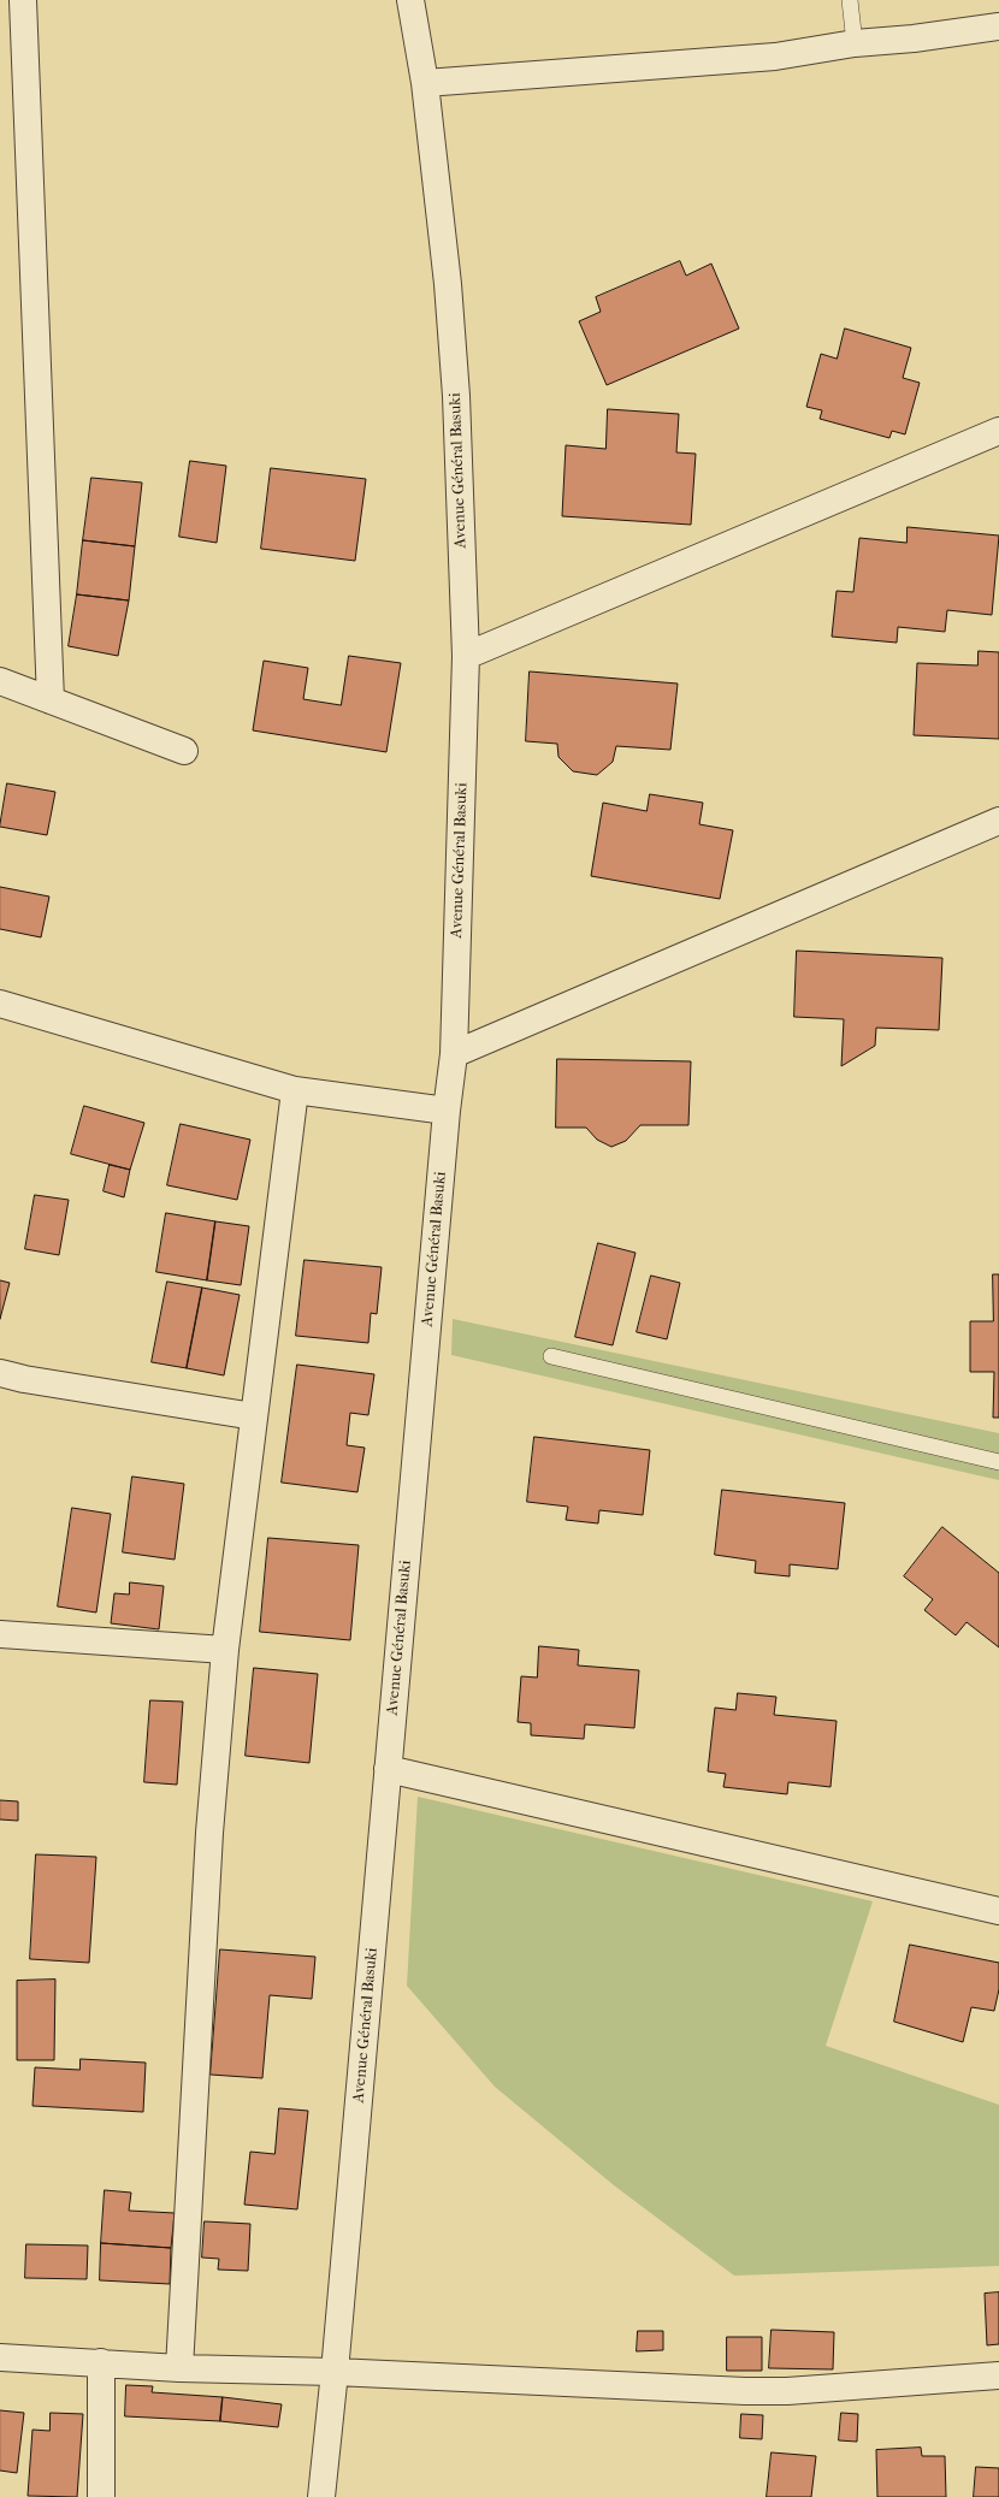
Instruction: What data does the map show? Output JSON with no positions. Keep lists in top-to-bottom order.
{
  "streets": {
    "street": ["Avenue Général Basuki"]
  }
}
